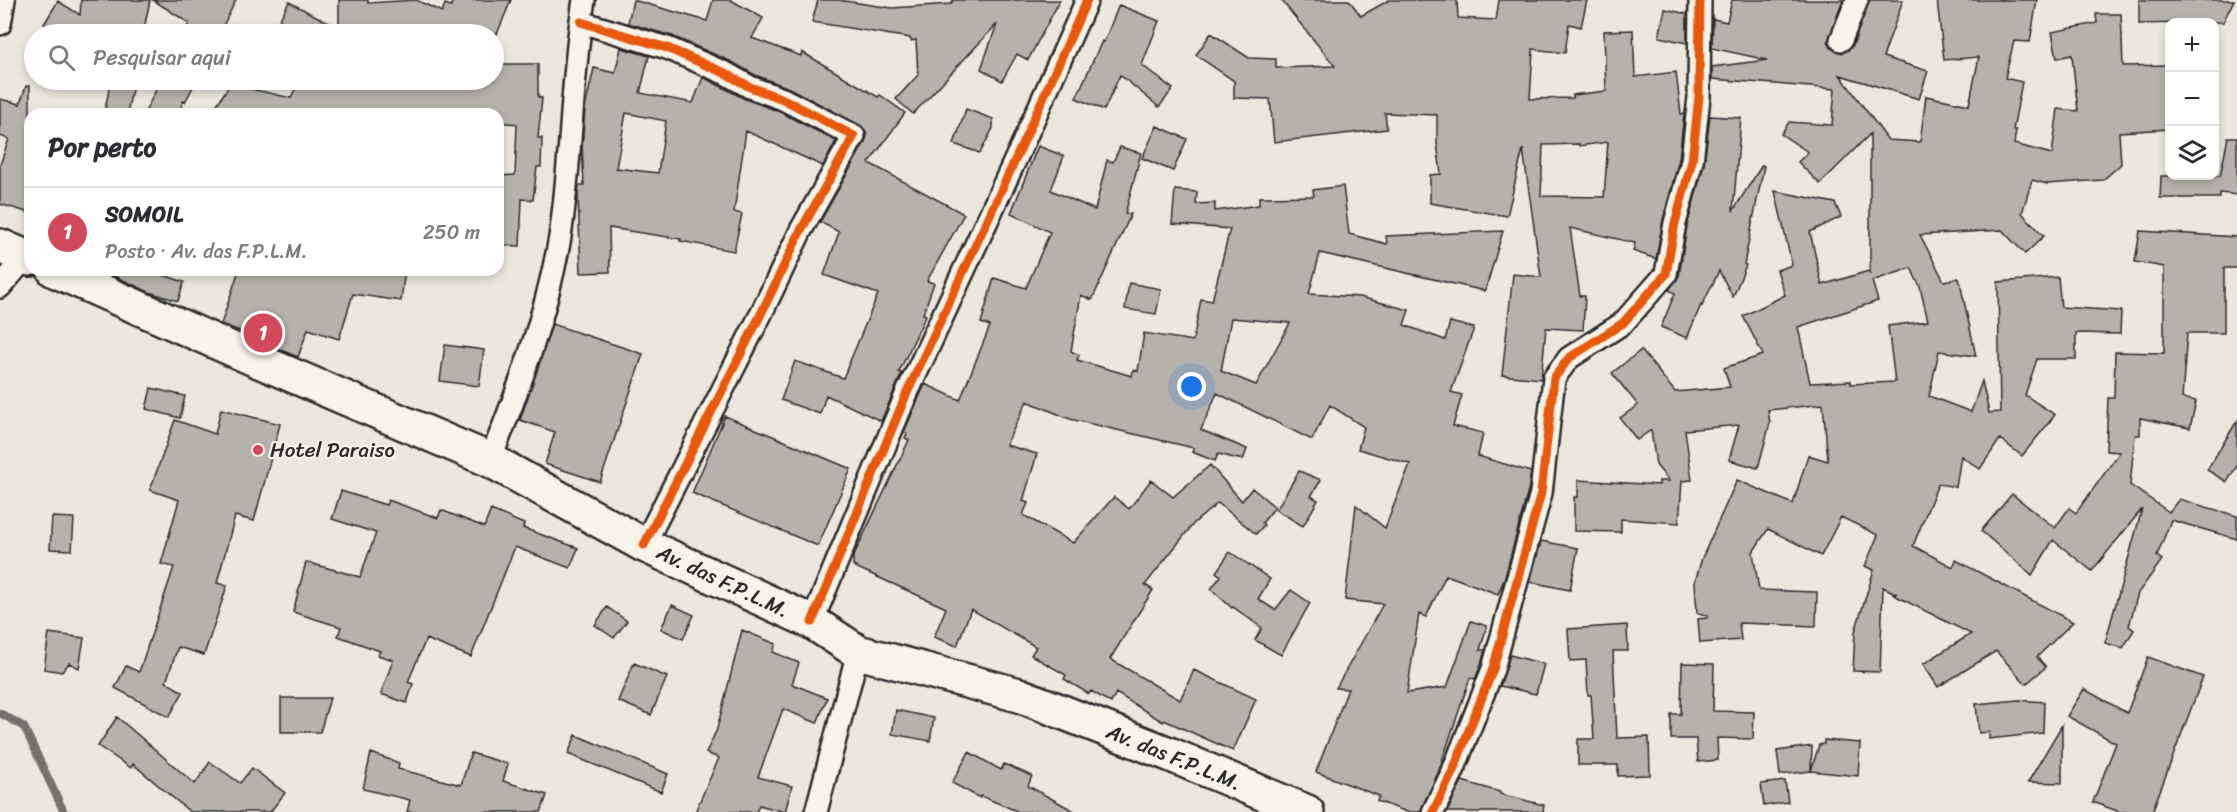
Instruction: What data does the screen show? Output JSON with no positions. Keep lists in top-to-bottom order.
{
  "streets": {
    "main road": ["Av. das F.P.L.M."]
  },
  "places": ["Hotel Paraiso"],
  "page": {
    "map_buttons": ["+", "−"],
    "search": "Pesquisar aqui",
    "heading": "Por perto",
    "list": [
      {
        "mark": "1",
        "name": "SOMOIL",
        "note": "Posto · Av. das F.P.L.M.",
        "value": "250 m"
      }
    ],
    "pins": "1"
  }
}
